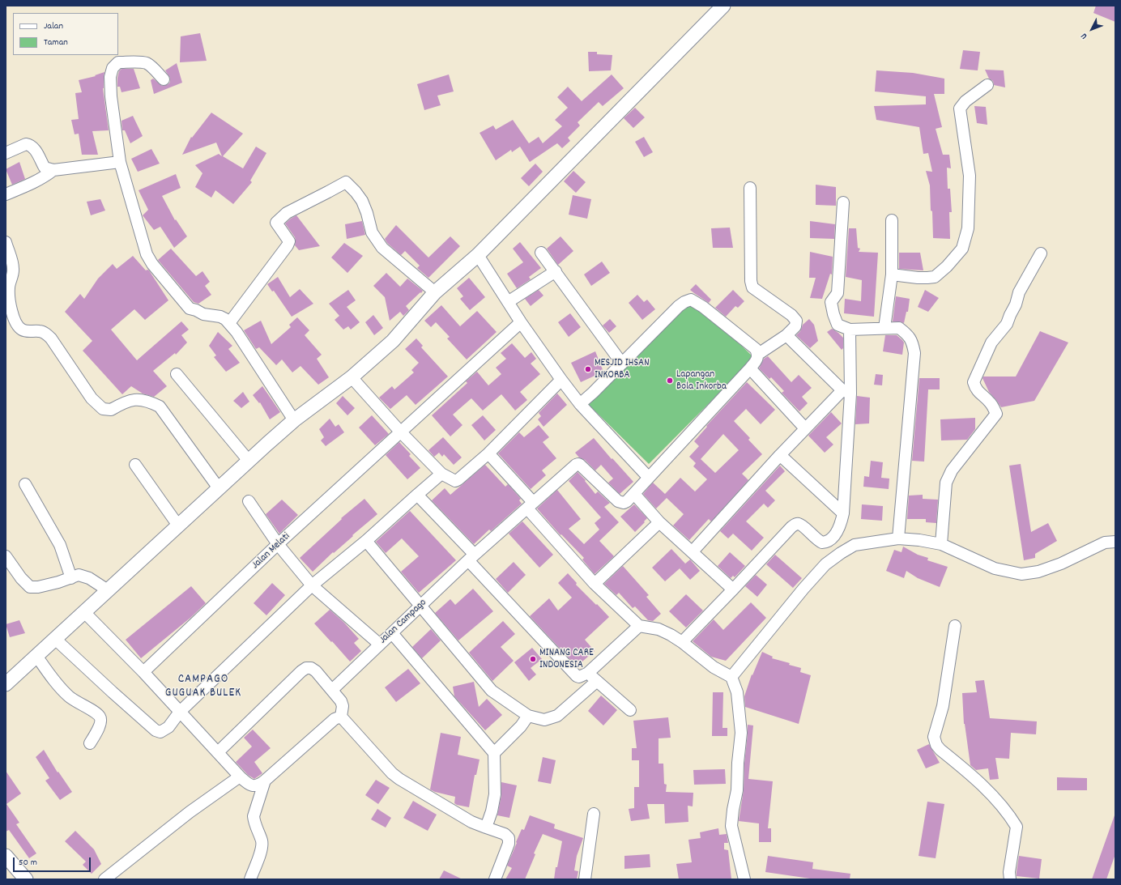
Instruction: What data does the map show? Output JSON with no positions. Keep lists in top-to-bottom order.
{
  "streets": {
    "street": ["Jalan Melati", "Jalan Campago"]
  },
  "districts": ["CAMPAGO GUGUAK BULEK"],
  "places": ["MESJID IHSAN INKORBA", "Lapangan Bola Inkorba", "MINANG CARE INDONESIA"],
  "legend": ["Jalan", "Taman"],
  "scale_bar": "50 m",
  "north": "bottom left"
}
